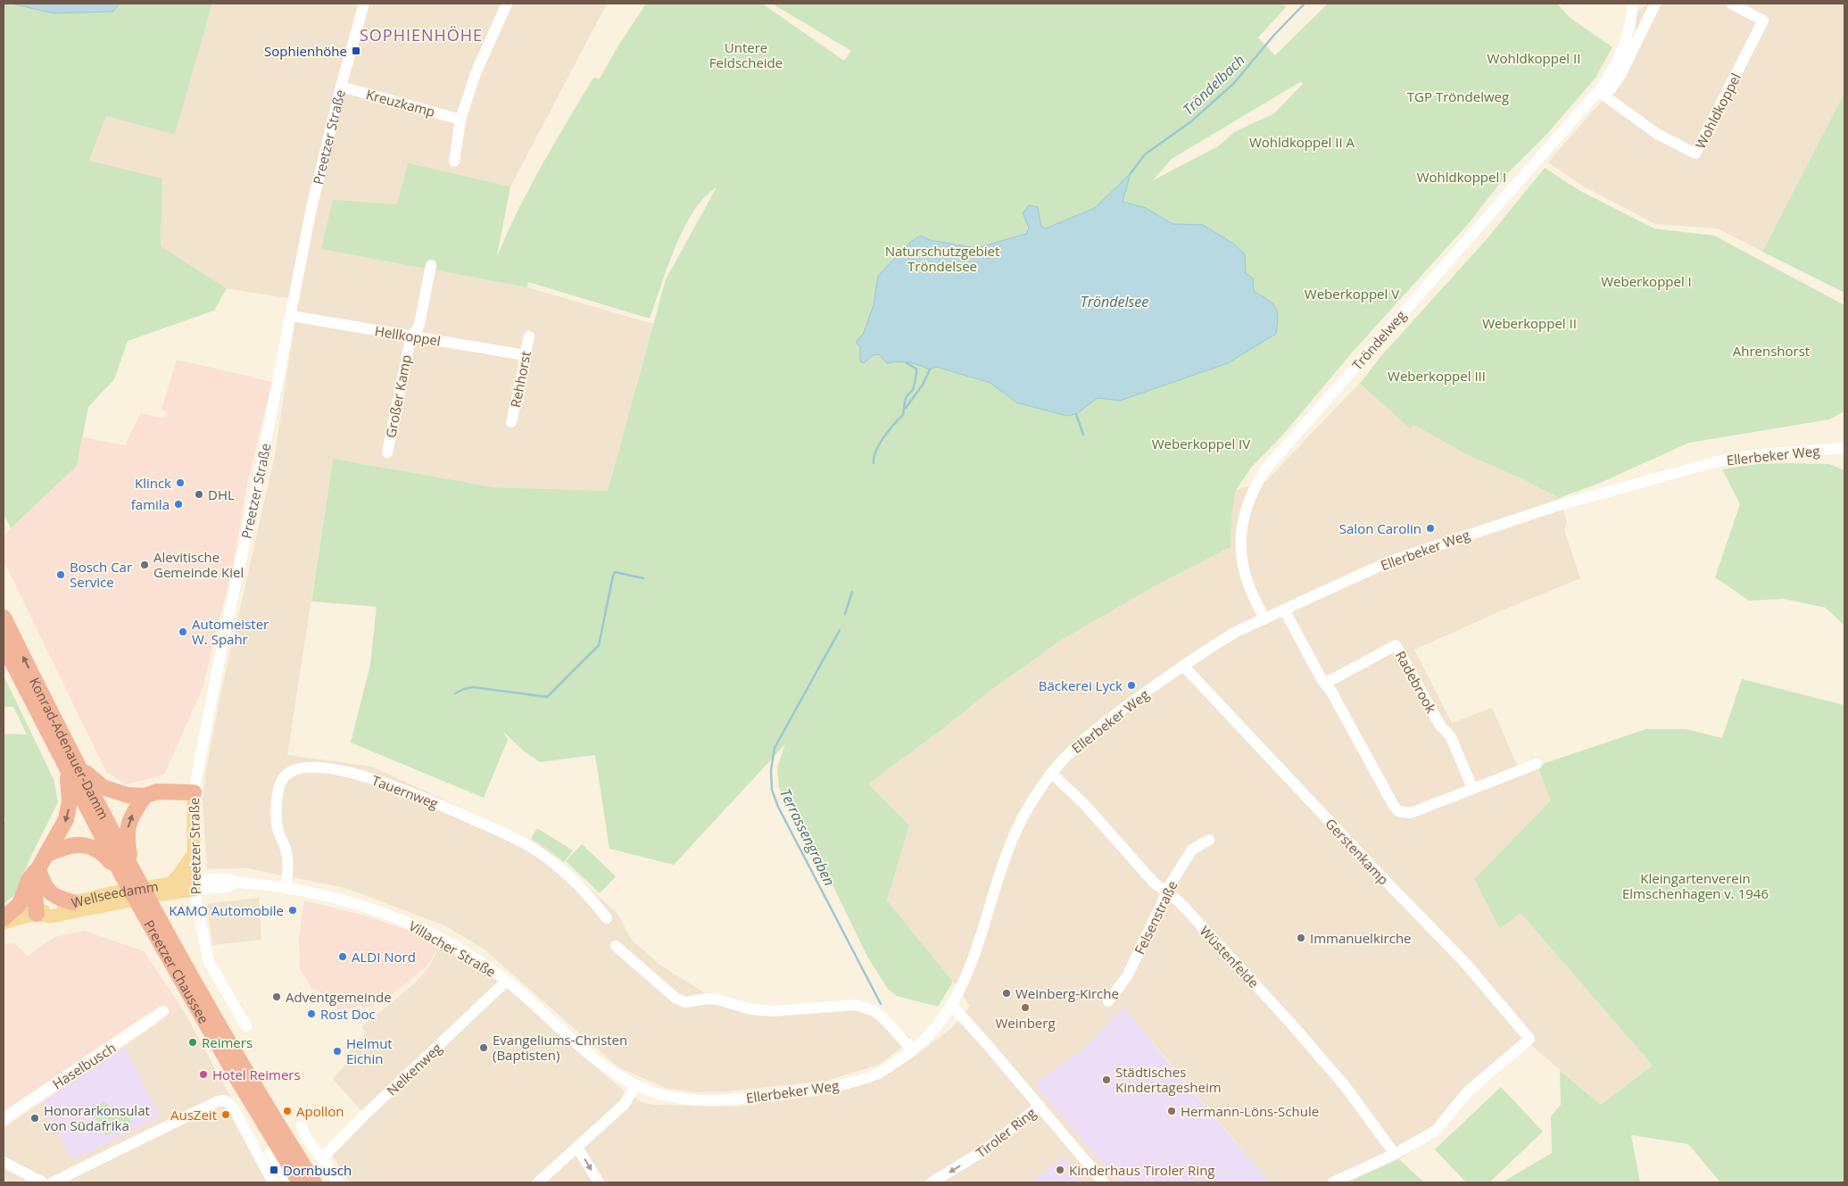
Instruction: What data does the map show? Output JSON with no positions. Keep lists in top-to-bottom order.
{
  "streets": {
    "highway": ["Konrad-Adenauer-Damm", "Preetzer Chaussee"],
    "main road": ["Preetzer Straße", "Wellseedamm"],
    "street": [
      "Kreuzkamp",
      "Wohldkoppel",
      "Hellkoppel",
      "Tröndelweg",
      "Rehhorst",
      "Großer Kamp",
      "Ellerbeker Weg",
      "Radebrook",
      "Tauernweg",
      "Gerstenkamp",
      "Felsenstraße",
      "Villacher Straße",
      "Wüstenfelde",
      "Haselbusch",
      "Nelkenweg",
      "Tiroler Ring"
    ]
  },
  "crossings": [
    ["Kreuzkamp", "Preetzer Straße"],
    ["Wohldkoppel", "Tröndelweg"],
    ["Preetzer Straße", "Hellkoppel"],
    ["Preetzer Straße", "Wellseedamm"],
    ["Preetzer Straße", "Villacher Straße"],
    ["Hellkoppel", "Rehhorst"],
    ["Hellkoppel", "Großer Kamp"],
    ["Tröndelweg", "Ellerbeker Weg"],
    ["Ellerbeker Weg", "Gerstenkamp"],
    ["Ellerbeker Weg", "Villacher Straße"],
    ["Ellerbeker Weg", "Wüstenfelde"],
    ["Konrad-Adenauer-Damm", "Preetzer Chaussee"],
    ["Tauernweg", "Villacher Straße"],
    ["Gerstenkamp", "Wüstenfelde"],
    ["Wellseedamm", "Villacher Straße"],
    ["Felsenstraße", "Wüstenfelde"],
    ["Villacher Straße", "Nelkenweg"]
  ],
  "one_way": ["Tiroler Ring"],
  "districts": ["SOPHIENHÖHE"],
  "water": ["Tröndelbach", "Tröndelsee", "Terrassengraben"],
  "parks": [
    "Untere Feldscheide",
    "Wohldkoppel II",
    "TGP Tröndelweg",
    "Wohldkoppel II A",
    "Wohldkoppel I",
    "Naturschutzgebiet Tröndelsee",
    "Weberkoppel I",
    "Weberkoppel V",
    "Weberkoppel II",
    "Ahrenshorst",
    "Weberkoppel III",
    "Weberkoppel IV",
    "Kleingartenverein Elmschenhagen v. 1946"
  ],
  "places": {
    "transit": ["Sophienhöhe", "Dornbusch"],
    "other": [
      "Klinck",
      "DHL",
      "famila",
      "Salon Carolin",
      "Alevitische Gemeinde Kiel",
      "Bosch Car Service",
      "Automeister W. Spahr",
      "Bäckerei Lyck",
      "KAMO Automobile",
      "Immanuelkirche",
      "ALDI Nord",
      "Weinberg-Kirche",
      "Adventgemeinde",
      "Weinberg",
      "Rost Doc",
      "Reimers",
      "Evangeliums-Christen (Baptisten)",
      "Helmut Eichin",
      "Hotel Reimers",
      "Städtisches Kindertagesheim",
      "Apollon",
      "Hermann-Löns-Schule",
      "AusZeit",
      "Honorarkonsulat von Südafrika",
      "Kinderhaus Tiroler Ring"
    ]
  }
}
